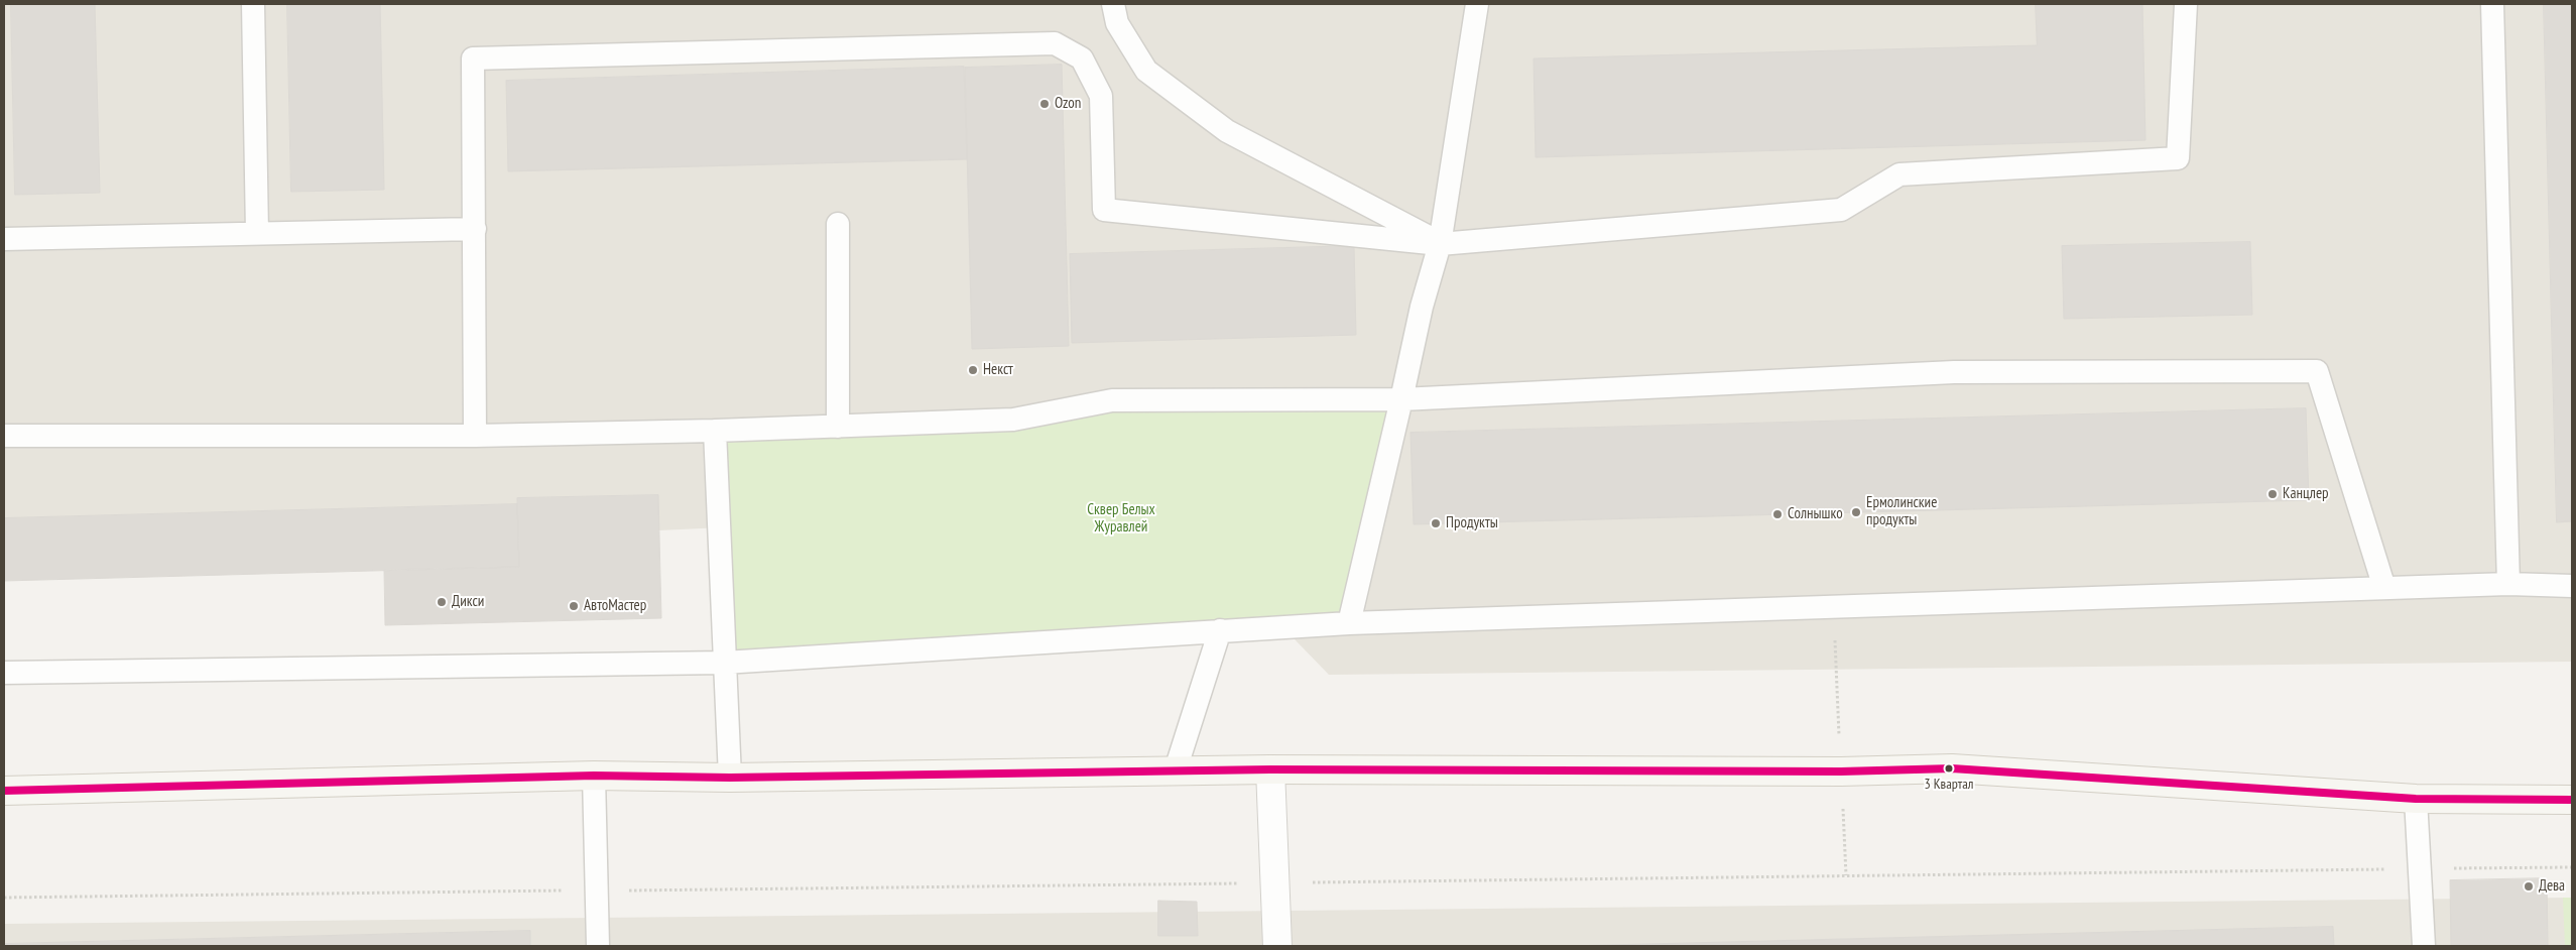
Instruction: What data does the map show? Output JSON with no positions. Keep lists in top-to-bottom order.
{
  "parks": ["Сквер Белых Журавлей"],
  "places": [
    "Ozon",
    "Некст",
    "Канцлер",
    "Ермолинские продукты",
    "Солнышко",
    "Продукты",
    "Дикси",
    "АвтоМастер",
    "3 Квартал",
    "Дева"
  ]
}
